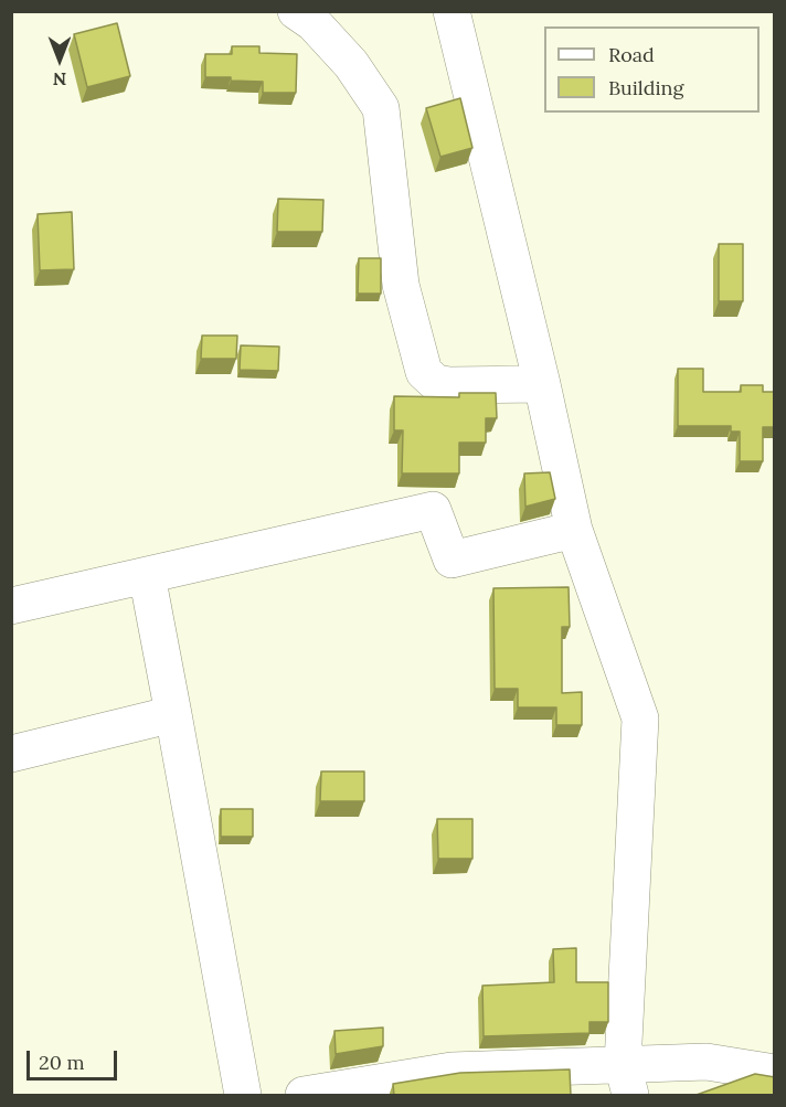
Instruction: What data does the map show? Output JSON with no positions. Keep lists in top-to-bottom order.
{
  "legend": ["Road", "Building"],
  "scale_bar": "20 m",
  "north": "bottom"
}
